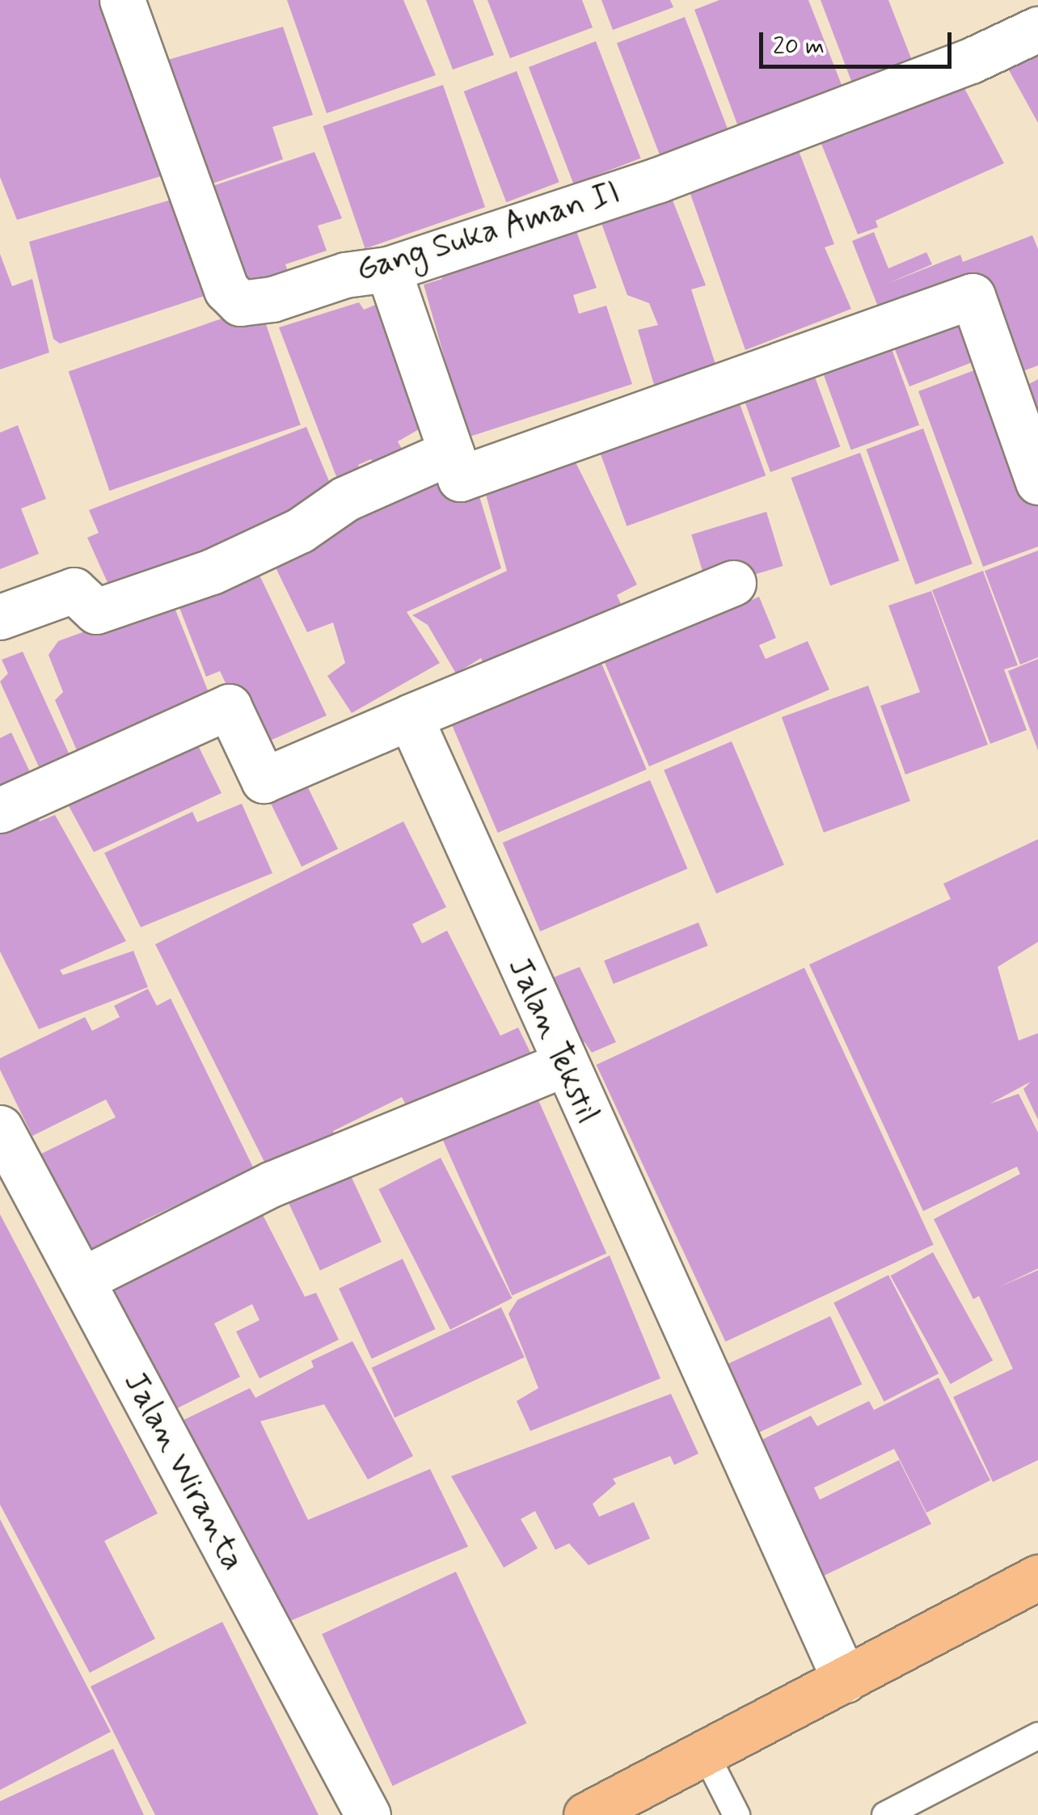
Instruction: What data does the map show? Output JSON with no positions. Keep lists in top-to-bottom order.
{
  "streets": {
    "street": ["Gang Suka Aman II", "Jalan Tekstil", "Jalan Wiranta"]
  },
  "scale_bar": "20 m"
}
